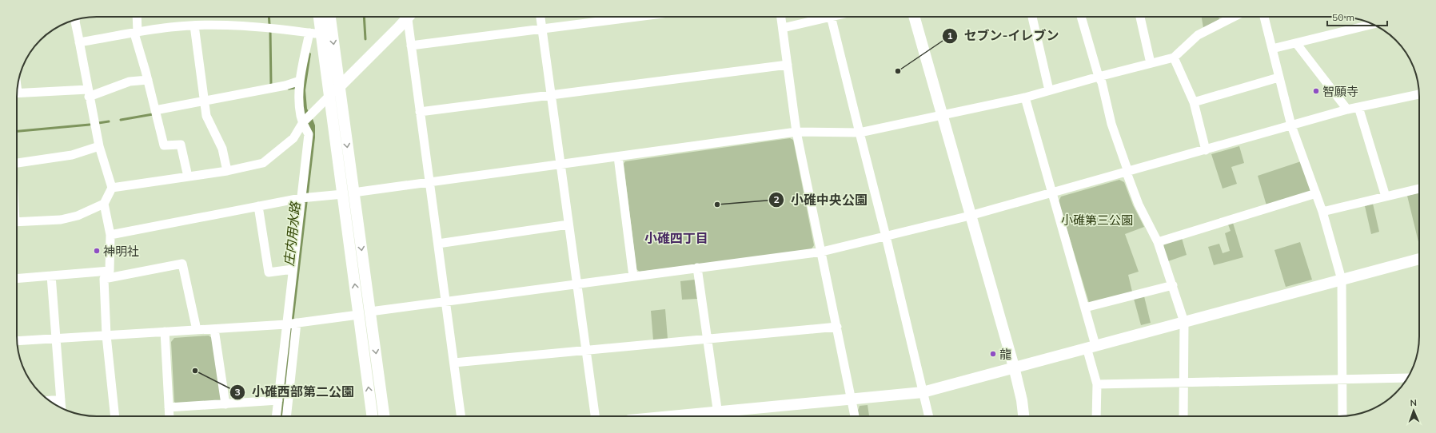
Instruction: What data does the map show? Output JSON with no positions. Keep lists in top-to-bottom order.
{
  "districts": ["小碓四丁目"],
  "water": ["庄内用水路"],
  "parks": ["小碓第三公園"],
  "places": [
    "セブン-イレブン",
    "智願寺",
    "小碓中央公園",
    "神明社",
    "龍",
    "小碓西部第二公園"
  ],
  "scale_bar": "50 m",
  "north": "top"
}
